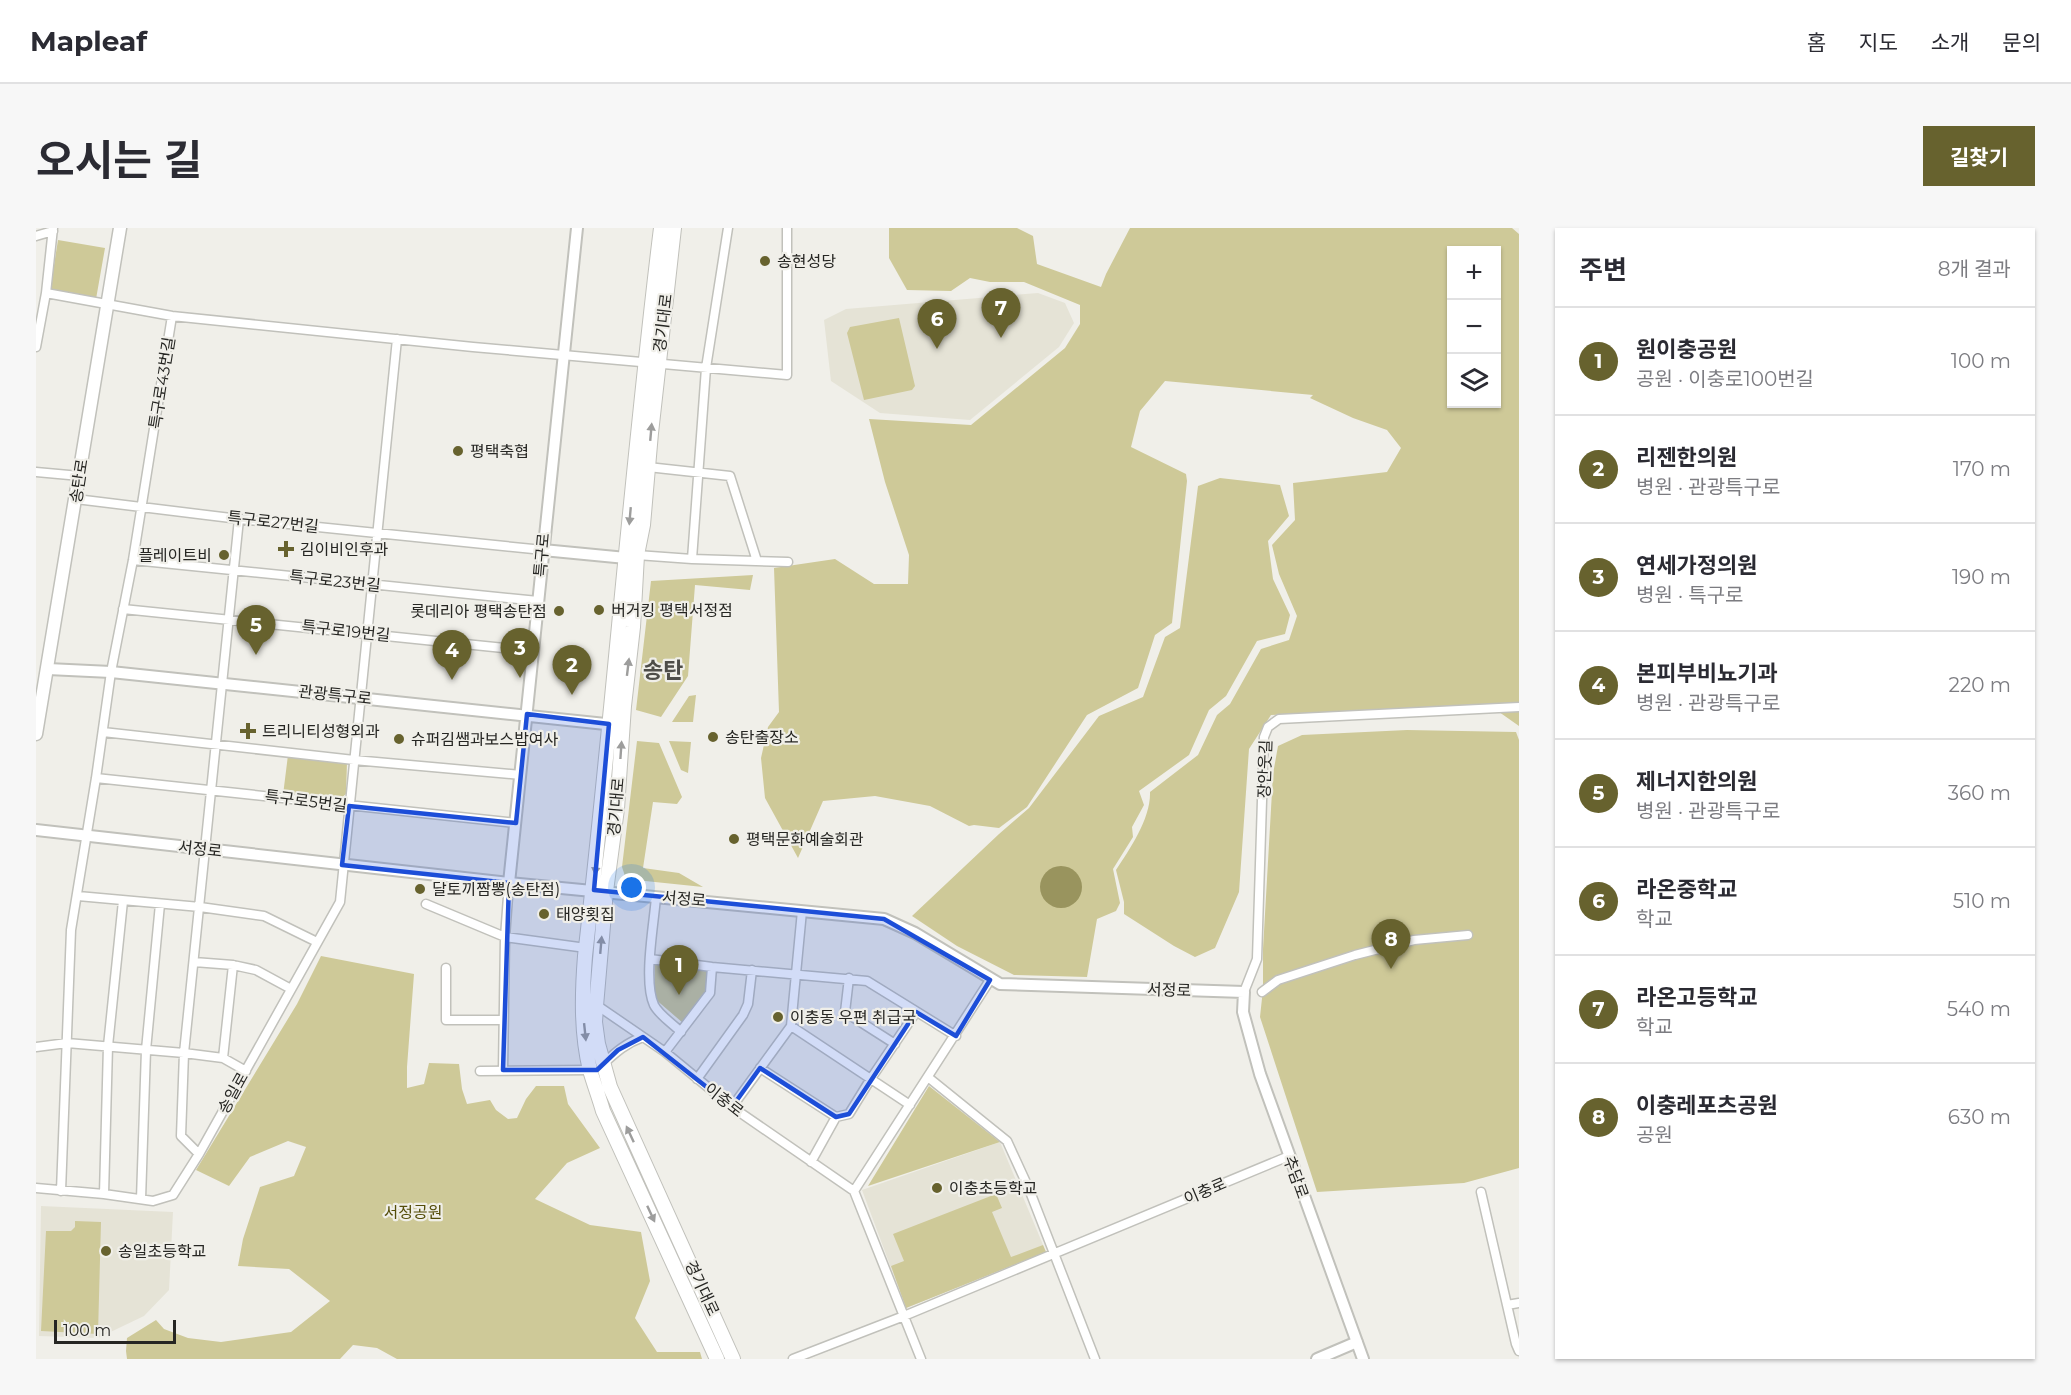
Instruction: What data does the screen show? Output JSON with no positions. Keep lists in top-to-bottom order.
{
  "streets": {
    "main road": ["경기대로", "송탄로"],
    "street": [
      "특구로43번길",
      "특구로27번길",
      "특구로",
      "특구로23번길",
      "특구로19번길",
      "관광특구로",
      "장안웃길",
      "특구로5번길",
      "서정로",
      "송일로",
      "이충로",
      "추담로"
    ]
  },
  "crossings": [
    ["경기대로", "특구로43번길"],
    ["경기대로", "관광특구로"],
    ["경기대로", "서정로"],
    ["경기대로", "이충로"],
    ["특구로43번길", "특구로27번길"],
    ["특구로43번길", "특구로"],
    ["특구로43번길", "특구로23번길"],
    ["특구로43번길", "특구로19번길"],
    ["특구로43번길", "관광특구로"],
    ["송탄로", "특구로27번길"],
    ["송탄로", "관광특구로"],
    ["특구로27번길", "특구로"],
    ["특구로27번길", "송일로"],
    ["특구로", "특구로23번길"],
    ["특구로", "특구로19번길"],
    ["특구로", "관광특구로"],
    ["특구로", "특구로5번길"],
    ["특구로", "서정로"],
    ["특구로23번길", "송일로"],
    ["특구로19번길", "송일로"],
    ["관광특구로", "송일로"],
    ["장안웃길", "서정로"],
    ["장안웃길", "추담로"],
    ["특구로5번길", "송일로"],
    ["서정로", "송일로"],
    ["서정로", "추담로"],
    ["이충로", "추담로"]
  ],
  "districts": ["송탄"],
  "parks": ["서정공원"],
  "places": {
    "other": [
      "송현성당",
      "평택축협",
      "플레이트비",
      "버거킹 평택서정점",
      "롯데리아 평택송탄점",
      "송탄출장소",
      "슈퍼김쌤과보스밥여사",
      "평택문화예술회관",
      "달토끼짬뽕(송탄점)",
      "태양횟집",
      "이충동 우편 취급국",
      "이충초등학교",
      "송일초등학교"
    ],
    "health": ["김이비인후과", "트리니티성형외과"]
  },
  "scale_bar": "100 m",
  "page": {
    "header": "Mapleaf",
    "nav": [
      "홈",
      "지도",
      "소개",
      "문의"
    ],
    "title": "오시는 길",
    "buttons": "길찾기",
    "heading": ["주변", "8개 결과"],
    "map_buttons": ["+", "−"],
    "pins": [
      "7",
      "6",
      "5",
      "3",
      "4",
      "2",
      "8",
      "1"
    ],
    "list": [
      {
        "mark": "1",
        "name": "원이충공원",
        "note": "공원 · 이충로100번길",
        "value": "100 m"
      },
      {
        "mark": "2",
        "name": "리젠한의원",
        "note": "병원 · 관광특구로",
        "value": "170 m"
      },
      {
        "mark": "3",
        "name": "연세가정의원",
        "note": "병원 · 특구로",
        "value": "190 m"
      },
      {
        "mark": "4",
        "name": "본피부비뇨기과",
        "note": "병원 · 관광특구로",
        "value": "220 m"
      },
      {
        "mark": "5",
        "name": "제너지한의원",
        "note": "병원 · 관광특구로",
        "value": "360 m"
      },
      {
        "mark": "6",
        "name": "라온중학교",
        "note": "학교",
        "value": "510 m"
      },
      {
        "mark": "7",
        "name": "라온고등학교",
        "note": "학교",
        "value": "540 m"
      },
      {
        "mark": "8",
        "name": "이충레포츠공원",
        "note": "공원",
        "value": "630 m"
      }
    ],
    "scale": "100 m"
  }
}
